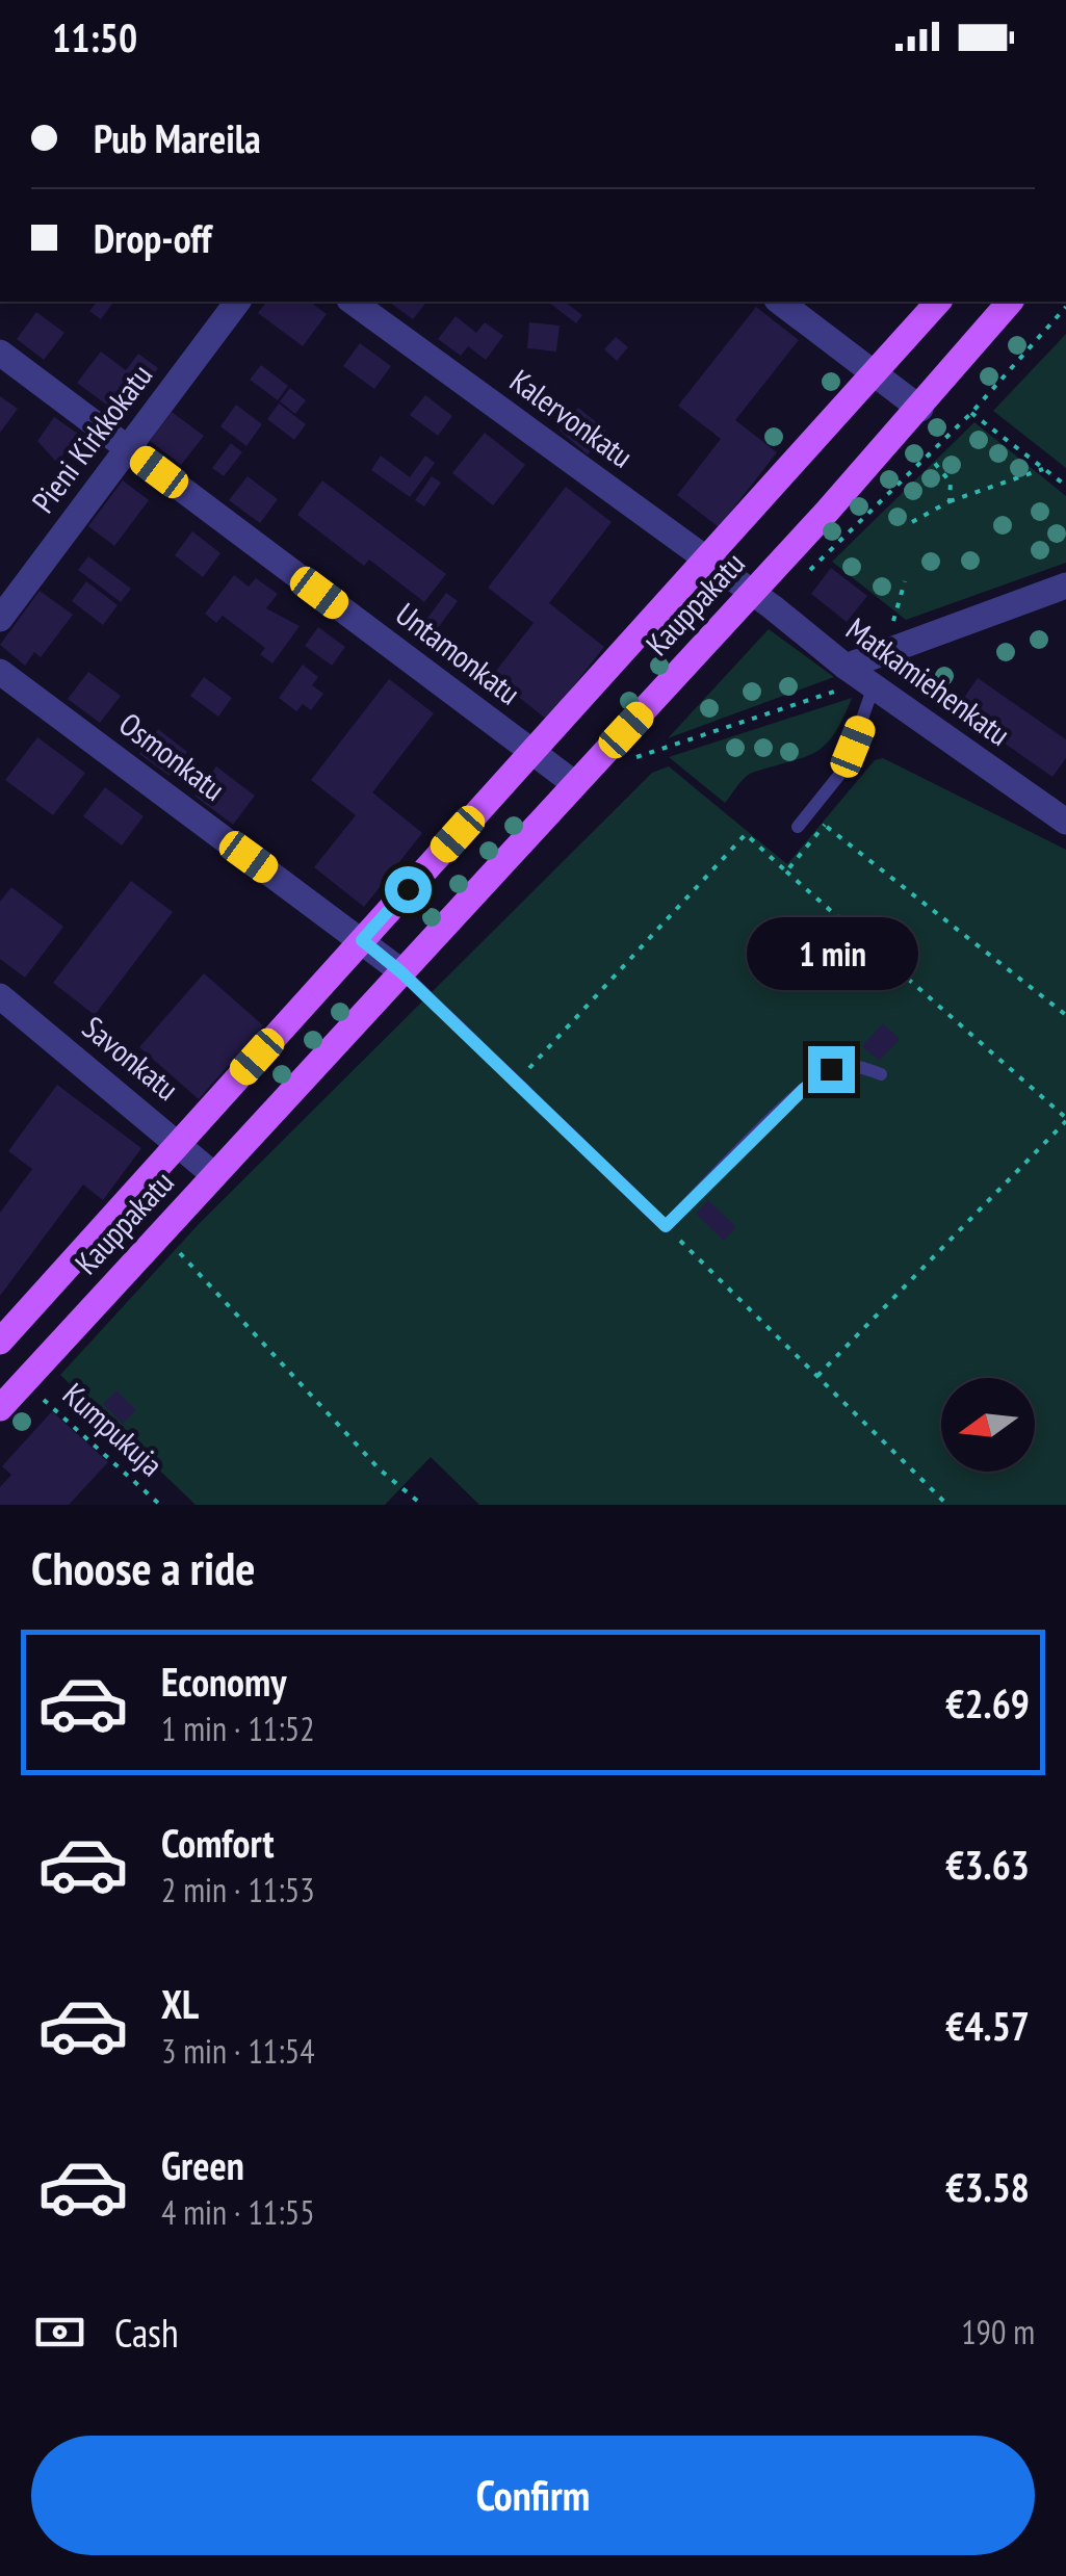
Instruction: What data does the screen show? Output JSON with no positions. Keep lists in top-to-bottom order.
{
  "streets": {
    "main road": ["Kauppakatu"],
    "street": [
      "Kalervonkatu",
      "Pieni Kirkkokatu",
      "Untamonkatu",
      "Matkamiehenkatu",
      "Osmonkatu",
      "Savonkatu"
    ],
    "path": ["Kumpukuja"]
  },
  "crossings": [
    ["Kalervonkatu", "Kauppakatu"],
    ["Kalervonkatu", "Matkamiehenkatu"],
    ["Pieni Kirkkokatu", "Untamonkatu"],
    ["Kauppakatu", "Untamonkatu"],
    ["Kauppakatu", "Matkamiehenkatu"],
    ["Kauppakatu", "Osmonkatu"],
    ["Kauppakatu", "Savonkatu"]
  ],
  "north": "left",
  "page": {
    "status": "11:50",
    "banner": ["Pub Mareila", "Drop-off"],
    "bubble": "1 min",
    "heading": "Choose a ride",
    "list": [
      {
        "name": "Economy",
        "note": "1 min · 11:52",
        "value": "€2.69"
      },
      {
        "name": "Comfort",
        "note": "2 min · 11:53",
        "value": "€3.63"
      },
      {
        "name": "XL",
        "note": "3 min · 11:54",
        "value": "€4.57"
      },
      {
        "name": "Green",
        "note": "4 min · 11:55",
        "value": "€3.58"
      }
    ],
    "pay": ["Cash", "190 m"],
    "buttons": "Confirm"
  }
}
